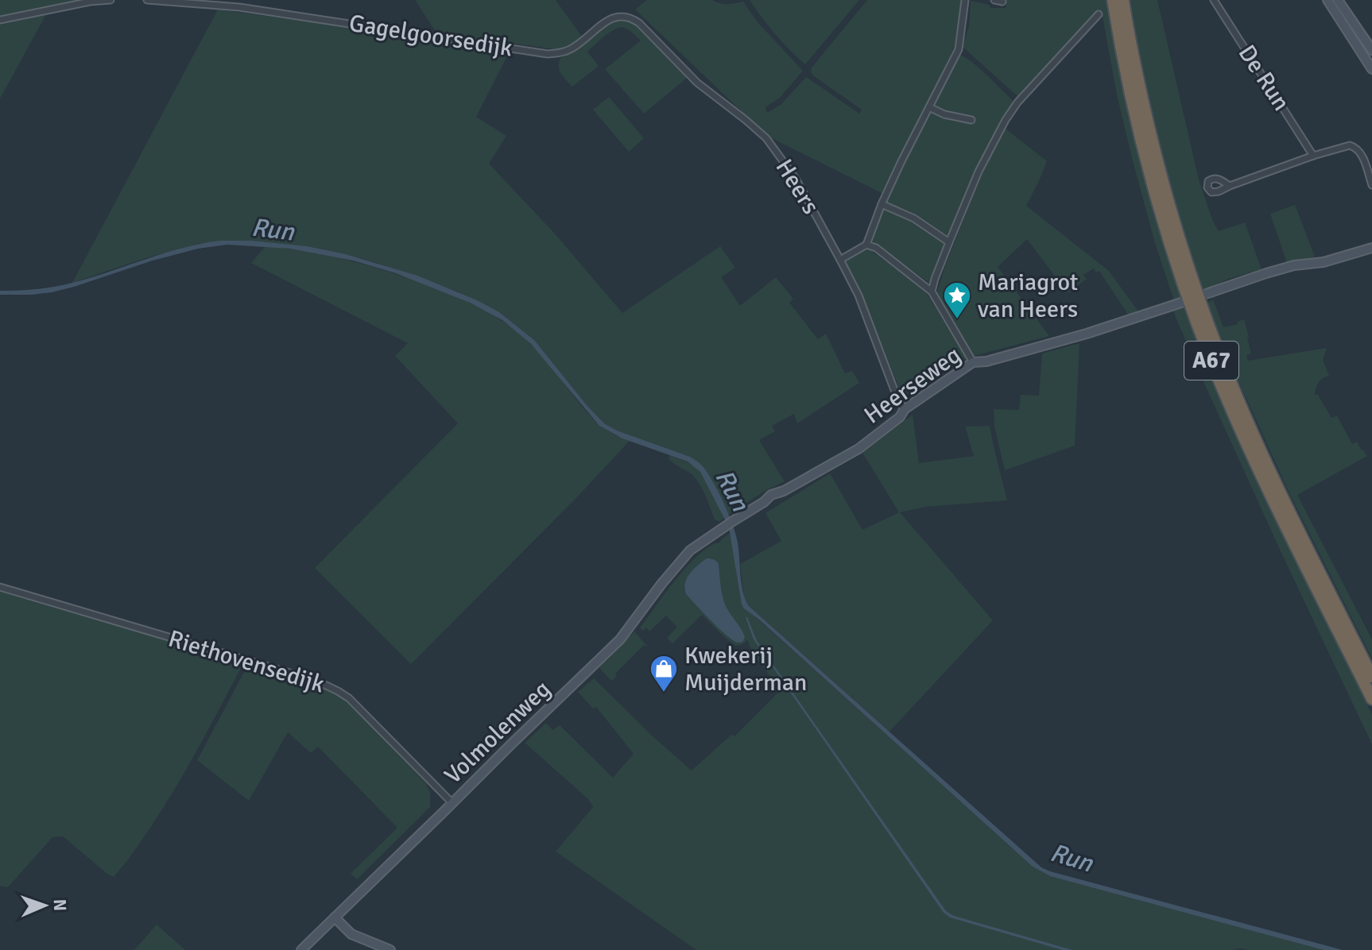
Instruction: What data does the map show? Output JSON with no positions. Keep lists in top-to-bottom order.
{
  "streets": {
    "highway": ["A67"],
    "street": [
      "Gagelgoorsedijk",
      "De Run",
      "Heers",
      "Heerseweg",
      "Riethovensedijk",
      "Volmolenweg"
    ]
  },
  "crossings": [
    ["Gagelgoorsedijk", "Heers"],
    ["Heers", "Heerseweg"],
    ["Heerseweg", "Volmolenweg"],
    ["Riethovensedijk", "Volmolenweg"]
  ],
  "water": ["Run"],
  "places": {
    "place": ["Mariagrot van Heers"],
    "shop": ["Kwekerij Muijderman"]
  },
  "north": "right"
}
